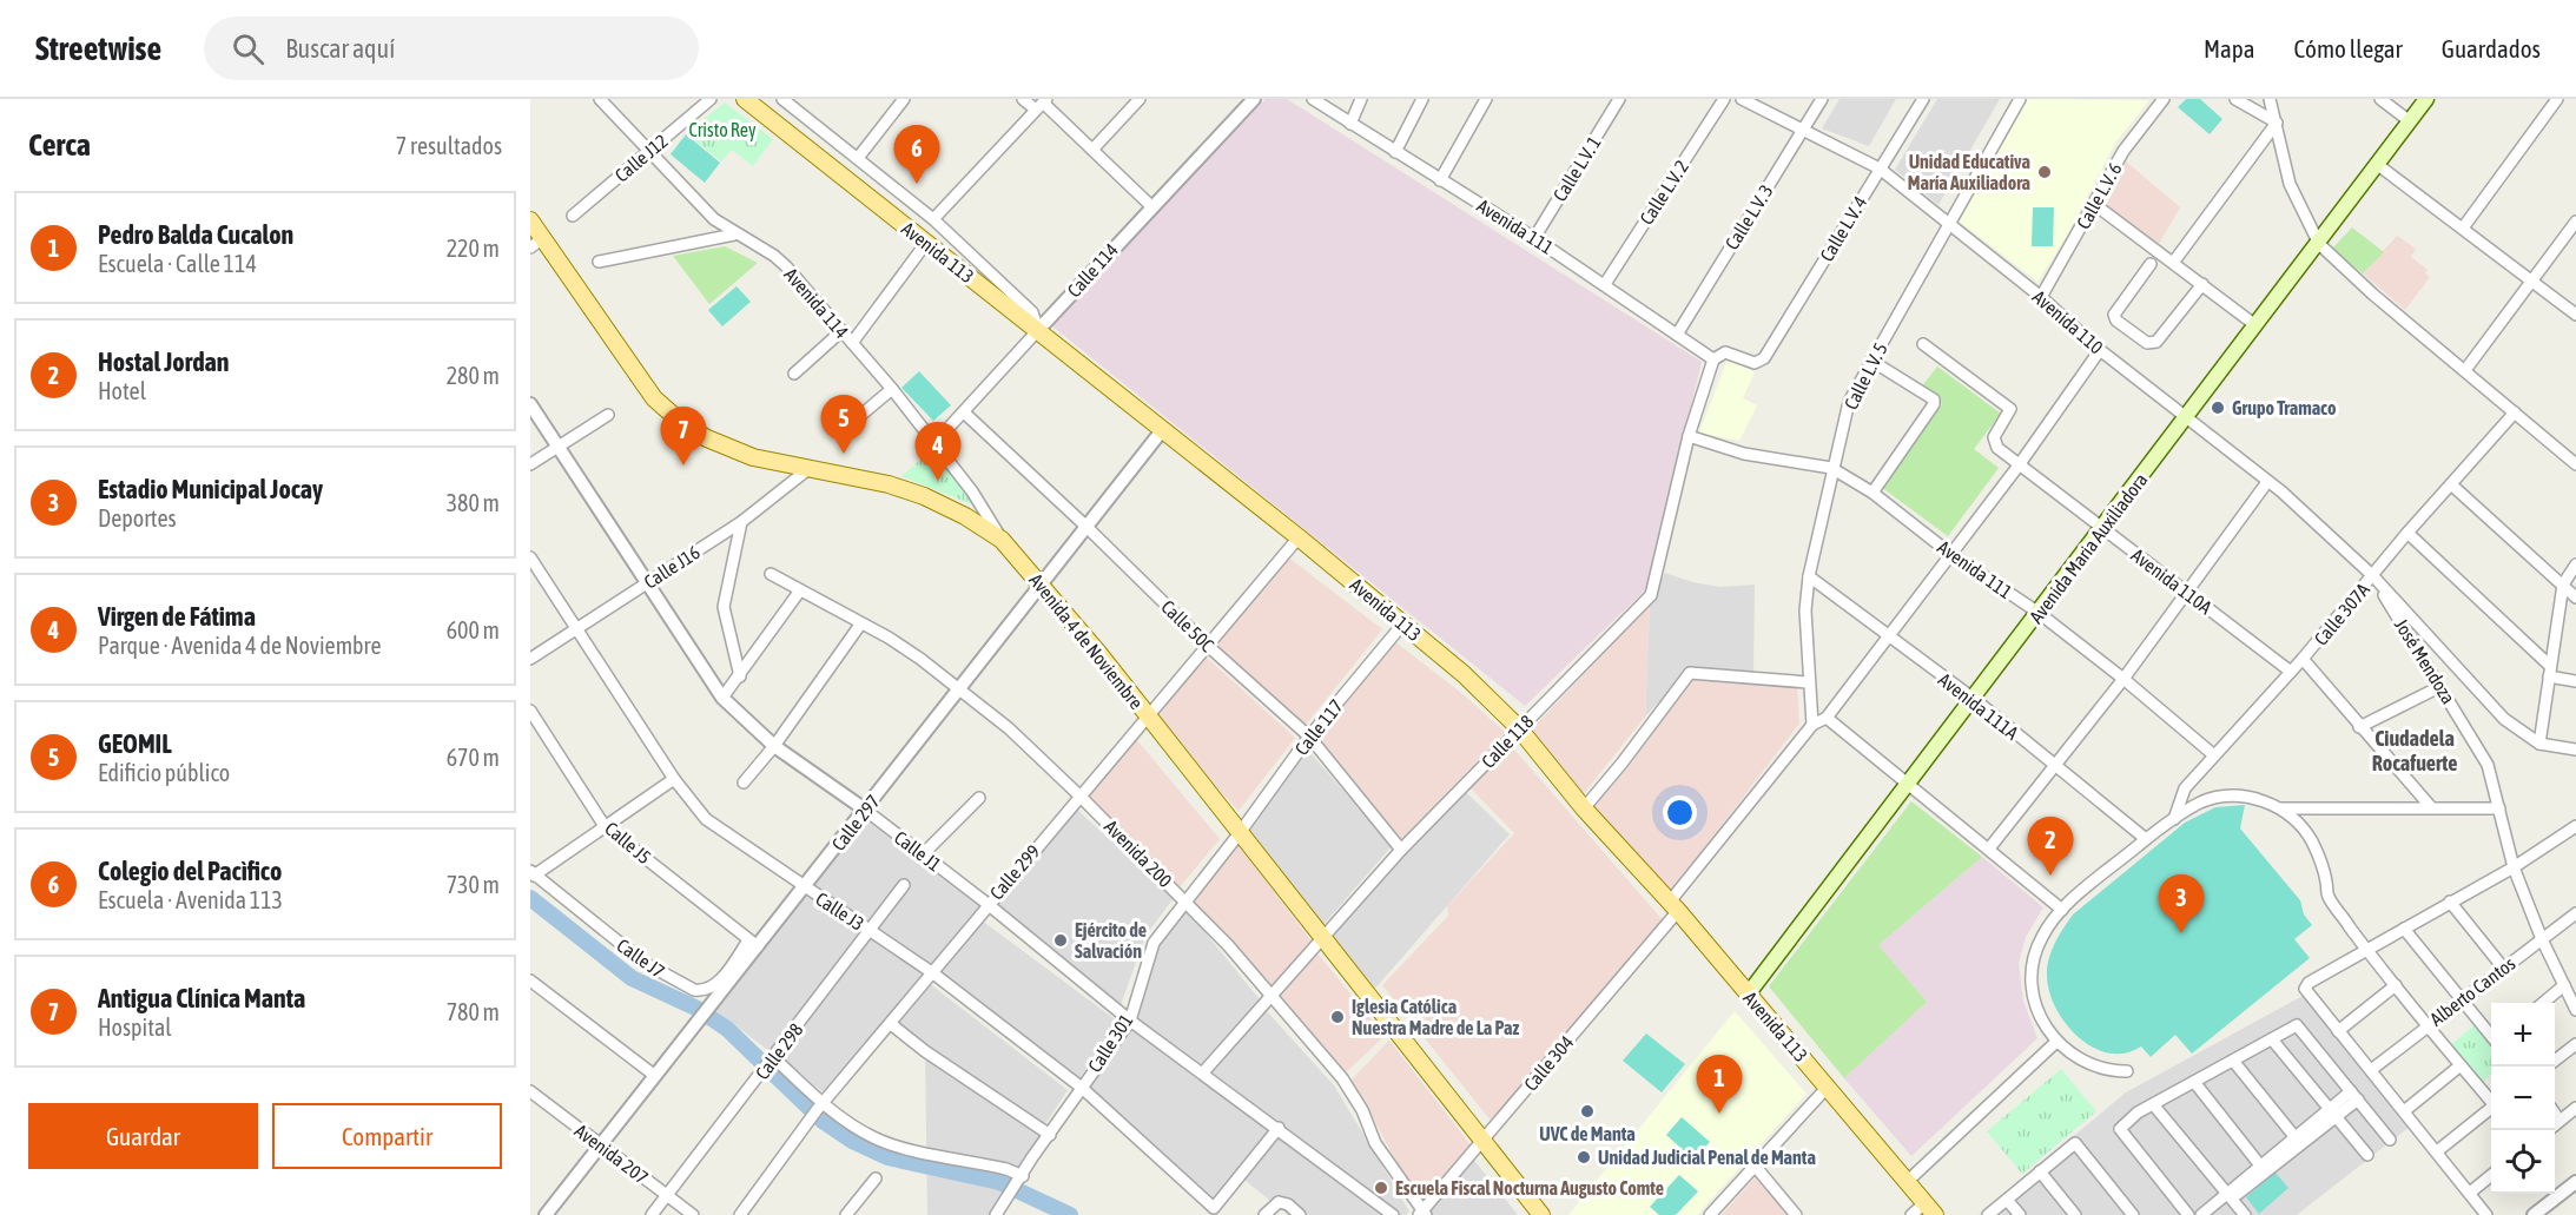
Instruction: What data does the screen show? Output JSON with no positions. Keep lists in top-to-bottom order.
{
  "streets": {
    "main road": ["Avenida 113", "Avenida Maria Auxiliadora", "Avenida 4 de Noviembre"],
    "street": [
      "Calle J12",
      "Calle L.V. 1",
      "Calle L.V. 2",
      "Calle L.V. 6",
      "Calle L.V. 3",
      "Avenida 111",
      "Calle L.V. 4",
      "Calle 114",
      "Avenida 114",
      "Avenida 110",
      "Calle L.V. 5",
      "Calle J16",
      "Avenida 110A",
      "Calle 307A",
      "Calle 50C",
      "José Mendoza",
      "Avenida 111A",
      "Calle 117",
      "Calle 118",
      "Calle 297",
      "Calle J5",
      "Calle J1",
      "Avenida 200",
      "Calle 299",
      "Calle J3",
      "Calle J7",
      "Alberto Cantos",
      "Calle 301",
      "Calle 298",
      "Calle 304",
      "Avenida 207"
    ]
  },
  "crossings": [
    ["Calle J12", "Avenida 114"],
    ["Calle L.V. 1", "Avenida 111"],
    ["Calle L.V. 2", "Avenida 111"],
    ["Calle L.V. 6", "Avenida 110"],
    ["Calle L.V. 3", "Avenida 111"],
    ["Calle L.V. 3", "Avenida 110"],
    ["Avenida 111", "Calle L.V. 4"],
    ["Avenida 111", "Calle L.V. 5"],
    ["Avenida 111", "Avenida Maria Auxiliadora"],
    ["Avenida 111", "Calle 307A"],
    ["Avenida 111", "Calle 118"],
    ["Calle L.V. 4", "Avenida 110"],
    ["Calle L.V. 4", "Calle 118"],
    ["Avenida 113", "Calle 114"],
    ["Avenida 113", "Avenida Maria Auxiliadora"],
    ["Avenida 113", "Calle 117"],
    ["Avenida 113", "Calle 118"],
    ["Avenida 113", "Calle 297"],
    ["Avenida 113", "Calle 299"],
    ["Avenida 113", "Calle 304"],
    ["Calle 114", "Avenida 114"],
    ["Calle 114", "Calle 50C"],
    ["Avenida 114", "Avenida 4 de Noviembre"],
    ["Avenida 110", "Calle L.V. 5"],
    ["Avenida 110", "Avenida Maria Auxiliadora"],
    ["Avenida 110", "Calle 307A"],
    ["Avenida 110", "José Mendoza"],
    ["Calle L.V. 5", "Avenida 111A"],
    ["Calle L.V. 5", "Calle 304"],
    ["Avenida Maria Auxiliadora", "Avenida 110A"],
    ["Avenida Maria Auxiliadora", "Avenida 111A"],
    ["Calle J16", "Avenida 4 de Noviembre"],
    ["Calle J16", "Calle J1"],
    ["Calle J16", "Calle J3"],
    ["Avenida 110A", "Calle 307A"],
    ["Calle 307A", "José Mendoza"],
    ["Calle 50C", "Calle 117"],
    ["Calle 50C", "Calle 118"],
    ["Calle 50C", "Calle 297"],
    ["Calle 50C", "Calle 299"],
    ["Avenida 4 de Noviembre", "Calle 117"],
    ["Avenida 4 de Noviembre", "Calle 118"],
    ["Avenida 4 de Noviembre", "Calle 297"],
    ["Avenida 4 de Noviembre", "Calle 299"],
    ["Avenida 4 de Noviembre", "Calle 301"],
    ["Avenida 4 de Noviembre", "Calle 304"],
    ["José Mendoza", "Alberto Cantos"],
    ["Calle 117", "Calle 301"],
    ["Calle 118", "Calle J1"],
    ["Calle 118", "Avenida 200"],
    ["Calle 297", "Calle J5"],
    ["Calle 297", "Calle J1"],
    ["Calle 297", "Avenida 200"],
    ["Calle 297", "Calle J3"],
    ["Calle 297", "Calle J7"],
    ["Calle 297", "Avenida 207"],
    ["Calle J5", "Calle J7"],
    ["Calle J1", "Calle 299"],
    ["Calle J1", "Calle J3"],
    ["Calle J1", "Calle 301"],
    ["Avenida 200", "Calle 299"],
    ["Avenida 200", "Calle 301"],
    ["Avenida 200", "Calle 304"],
    ["Calle 299", "Calle J3"],
    ["Calle J3", "Calle 301"],
    ["Calle J3", "Calle 298"],
    ["Calle 298", "Avenida 207"]
  ],
  "districts": ["Ciudadela Rocafuerte"],
  "parks": ["Cristo Rey"],
  "places": [
    "Unidad Educativa María Auxiliadora",
    "Grupo Tramaco",
    "Ejército de Salvación",
    "Iglesia Católica Nuestra Madre de La Paz",
    "UVC de Manta",
    "Unidad Judicial Penal de Manta",
    "Escuela Fiscal Nocturna Augusto Comte"
  ],
  "page": {
    "header": "Streetwise",
    "search": "Buscar aquí",
    "nav": ["Mapa", "Cómo llegar", "Guardados"],
    "heading": ["Cerca", "7 resultados"],
    "pins": [
      "6",
      "5",
      "7",
      "4",
      "2",
      "3",
      "1"
    ],
    "list": [
      {
        "mark": "1",
        "name": "Pedro Balda Cucalon",
        "note": "Escuela · Calle 114",
        "value": "220 m"
      },
      {
        "mark": "2",
        "name": "Hostal Jordan",
        "note": "Hotel",
        "value": "280 m"
      },
      {
        "mark": "3",
        "name": "Estadio Municipal Jocay",
        "note": "Deportes",
        "value": "380 m"
      },
      {
        "mark": "4",
        "name": "Virgen de Fátima",
        "note": "Parque · Avenida 4 de Noviembre",
        "value": "600 m"
      },
      {
        "mark": "5",
        "name": "GEOMIL",
        "note": "Edificio público",
        "value": "670 m"
      },
      {
        "mark": "6",
        "name": "Colegio del Pacìfico",
        "note": "Escuela · Avenida 113",
        "value": "730 m"
      },
      {
        "mark": "7",
        "name": "Antigua Clínica Manta",
        "note": "Hospital",
        "value": "780 m"
      }
    ],
    "map_buttons": ["+", "−"],
    "buttons": ["Guardar", "Compartir"]
  }
}
